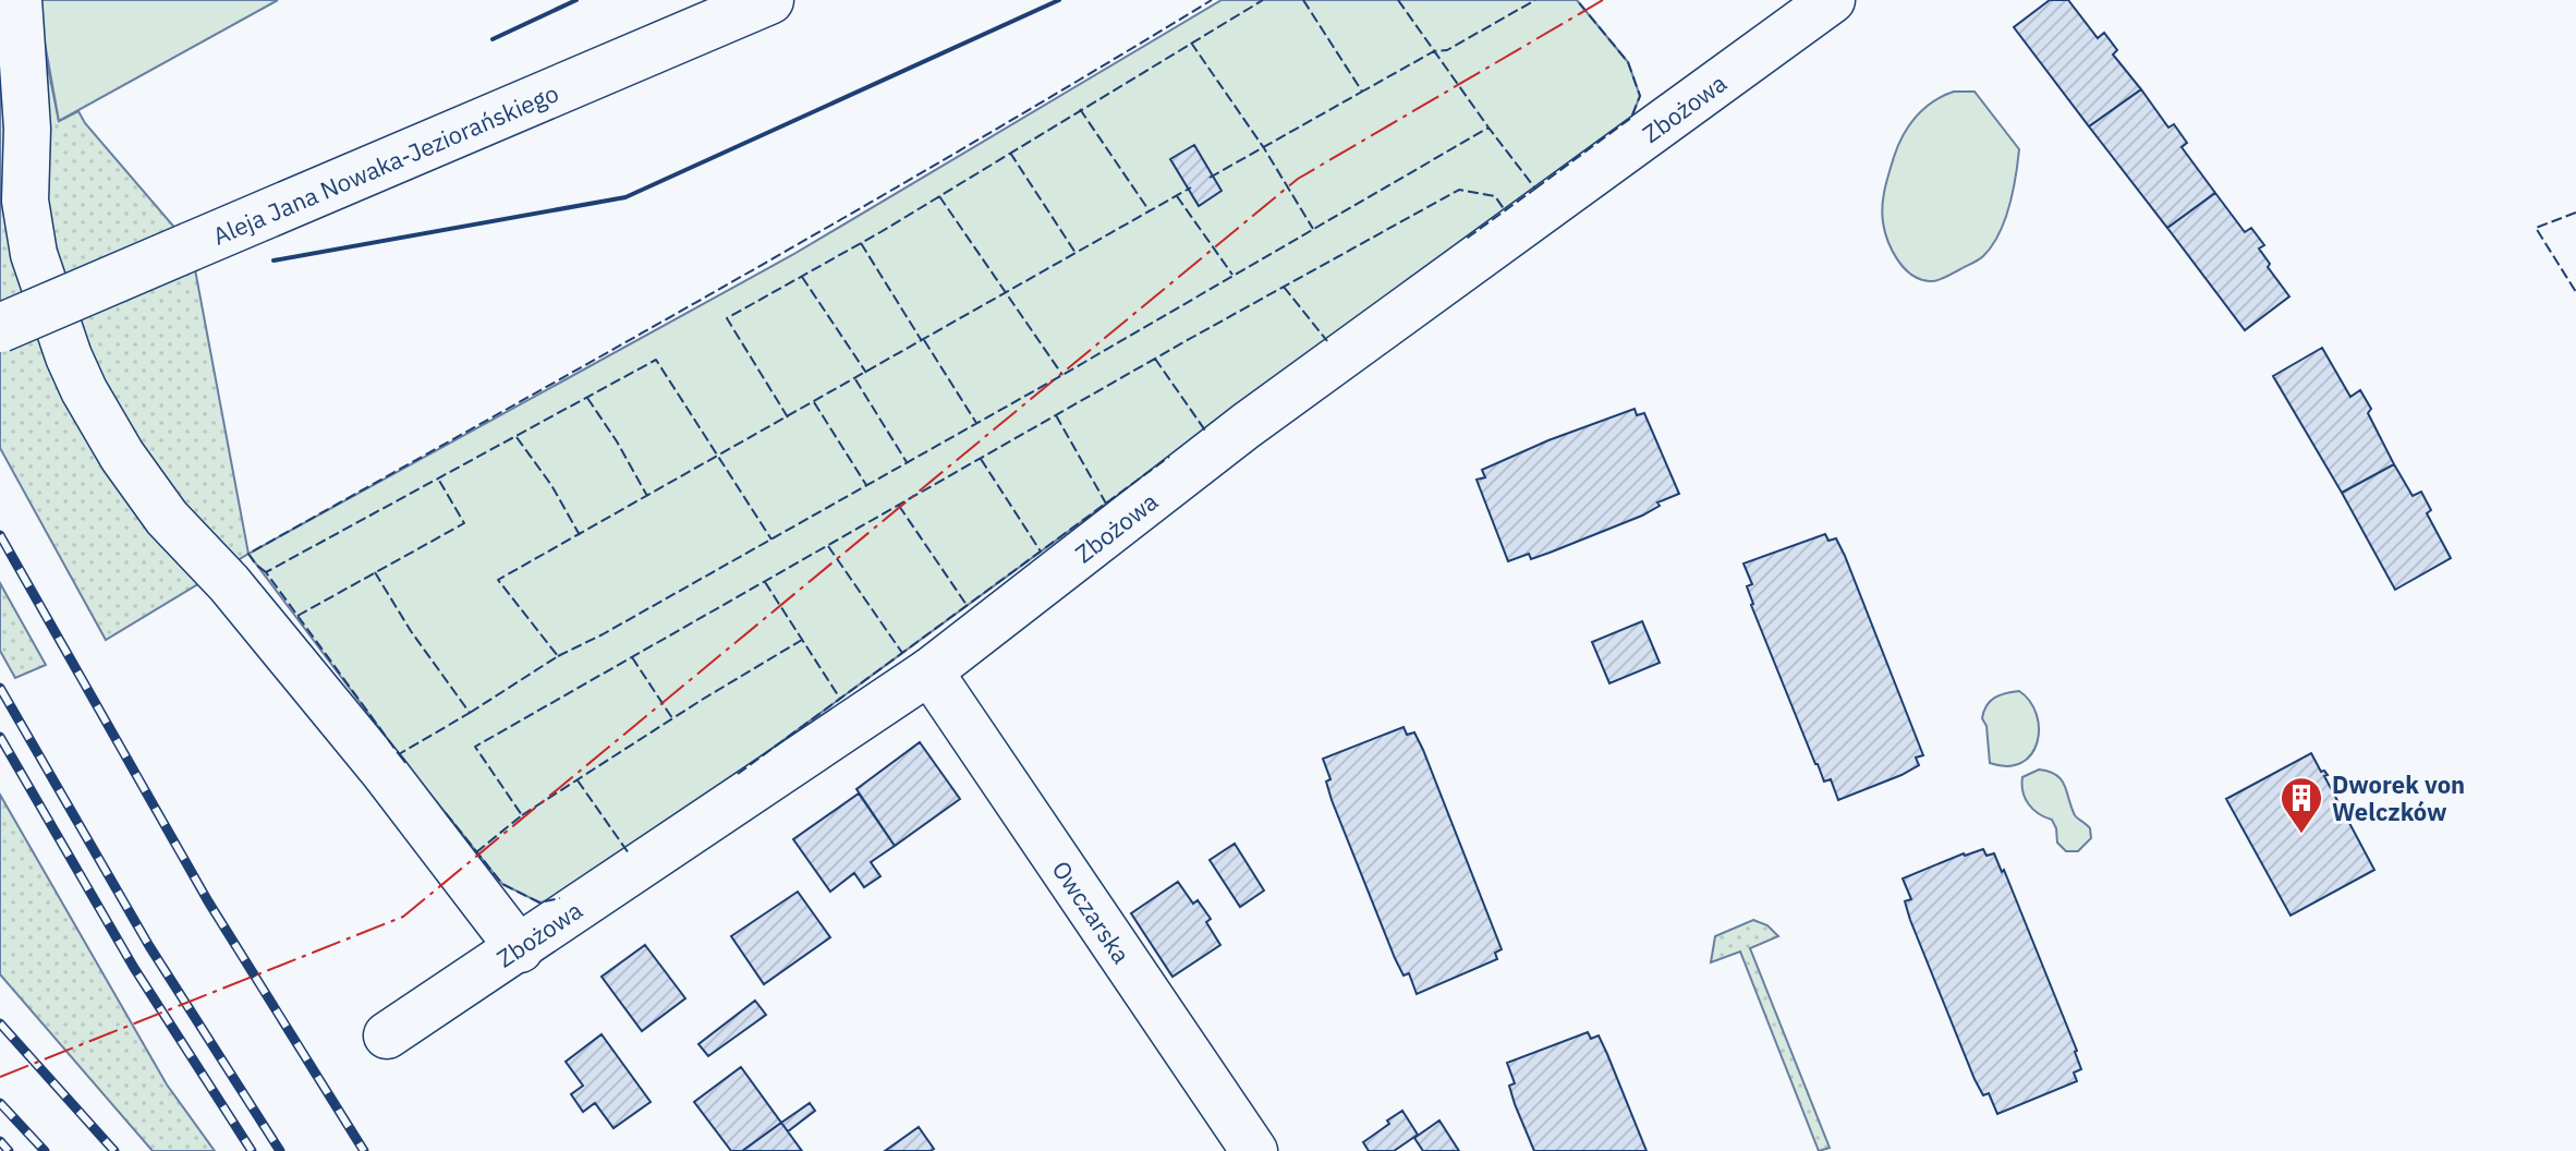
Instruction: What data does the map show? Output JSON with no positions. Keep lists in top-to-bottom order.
{
  "streets": {
    "main road": ["Aleja Jana Nowaka-Jeziorańskiego"],
    "street": ["Zbożowa", "Owczarska"]
  },
  "crossings": [
    ["Zbożowa", "Owczarska"]
  ],
  "places": {
    "building": ["Dworek von Welczków"]
  }
}
